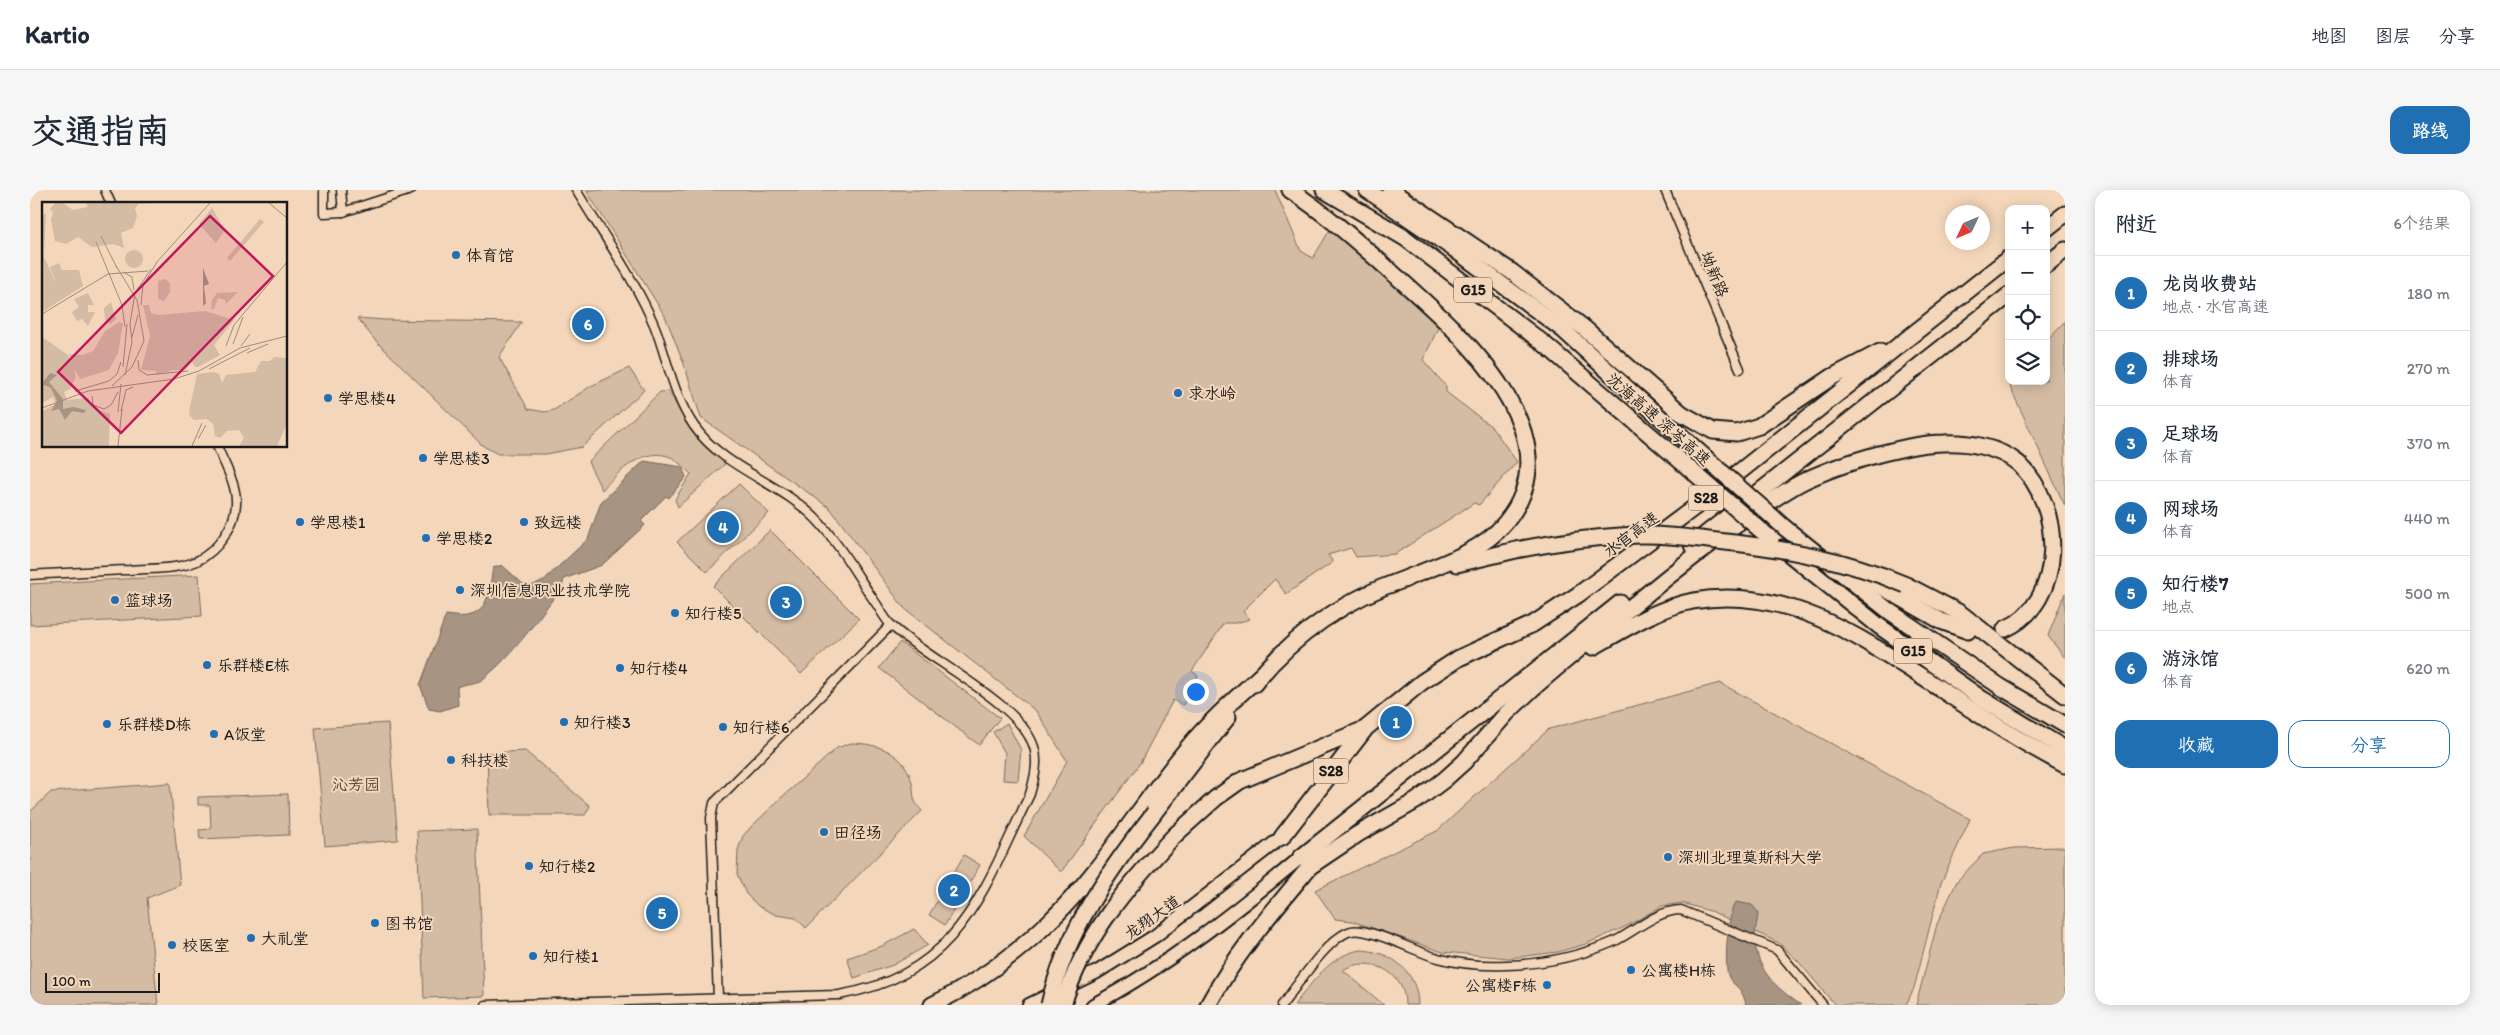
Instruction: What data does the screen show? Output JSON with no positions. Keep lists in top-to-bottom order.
{
  "streets": {
    "highway": [
      "G15",
      "沈海高速 深岑高速",
      "S28",
      "水官高速"
    ],
    "main road": ["龙翔大道"],
    "street": ["坳新路"]
  },
  "crossings": [
    ["水官高速", "龙翔大道"]
  ],
  "parks": ["沁芳园"],
  "places": [
    "体育馆",
    "求水岭",
    "学思楼4",
    "学思楼3",
    "学思楼1",
    "致远楼",
    "学思楼2",
    "深圳信息职业技术学院",
    "篮球场",
    "知行楼5",
    "乐群楼E栋",
    "知行楼4",
    "知行楼3",
    "乐群楼D栋",
    "知行楼6",
    "A饭堂",
    "科技楼",
    "田径场",
    "深圳北理莫斯科大学",
    "知行楼2",
    "图书馆",
    "大礼堂",
    "校医室",
    "知行楼1",
    "公寓楼H栋",
    "公寓楼F栋"
  ],
  "scale_bar": "100 m",
  "north": "bottom left",
  "page": {
    "header": "Kartio",
    "nav": ["地图", "图层", "分享"],
    "buttons": [
      "路线",
      ["收藏", "分享"]
    ],
    "title": "交通指南",
    "heading": ["附近", "6个结果"],
    "map_buttons": ["+", "−"],
    "list": [
      {
        "mark": "1",
        "name": "龙岗收费站",
        "note": "地点 · 水官高速",
        "value": "180 m"
      },
      {
        "mark": "2",
        "name": "排球场",
        "note": "体育",
        "value": "270 m"
      },
      {
        "mark": "3",
        "name": "足球场",
        "note": "体育",
        "value": "370 m"
      },
      {
        "mark": "4",
        "name": "网球场",
        "note": "体育",
        "value": "440 m"
      },
      {
        "mark": "5",
        "name": "知行楼7",
        "note": "地点",
        "value": "500 m"
      },
      {
        "mark": "6",
        "name": "游泳馆",
        "note": "体育",
        "value": "620 m"
      }
    ],
    "pins": [
      "6",
      "4",
      "3",
      "1",
      "2",
      "5"
    ],
    "scale": "100 m"
  }
}
